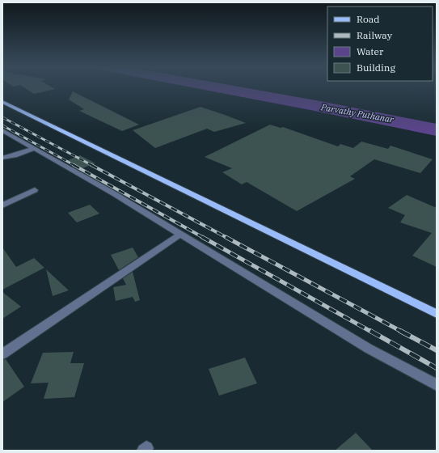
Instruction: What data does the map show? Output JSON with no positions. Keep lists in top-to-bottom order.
{
  "water": ["Parvathy Puthanar"],
  "legend": [
    "Road",
    "Railway",
    "Water",
    "Building"
  ]
}
